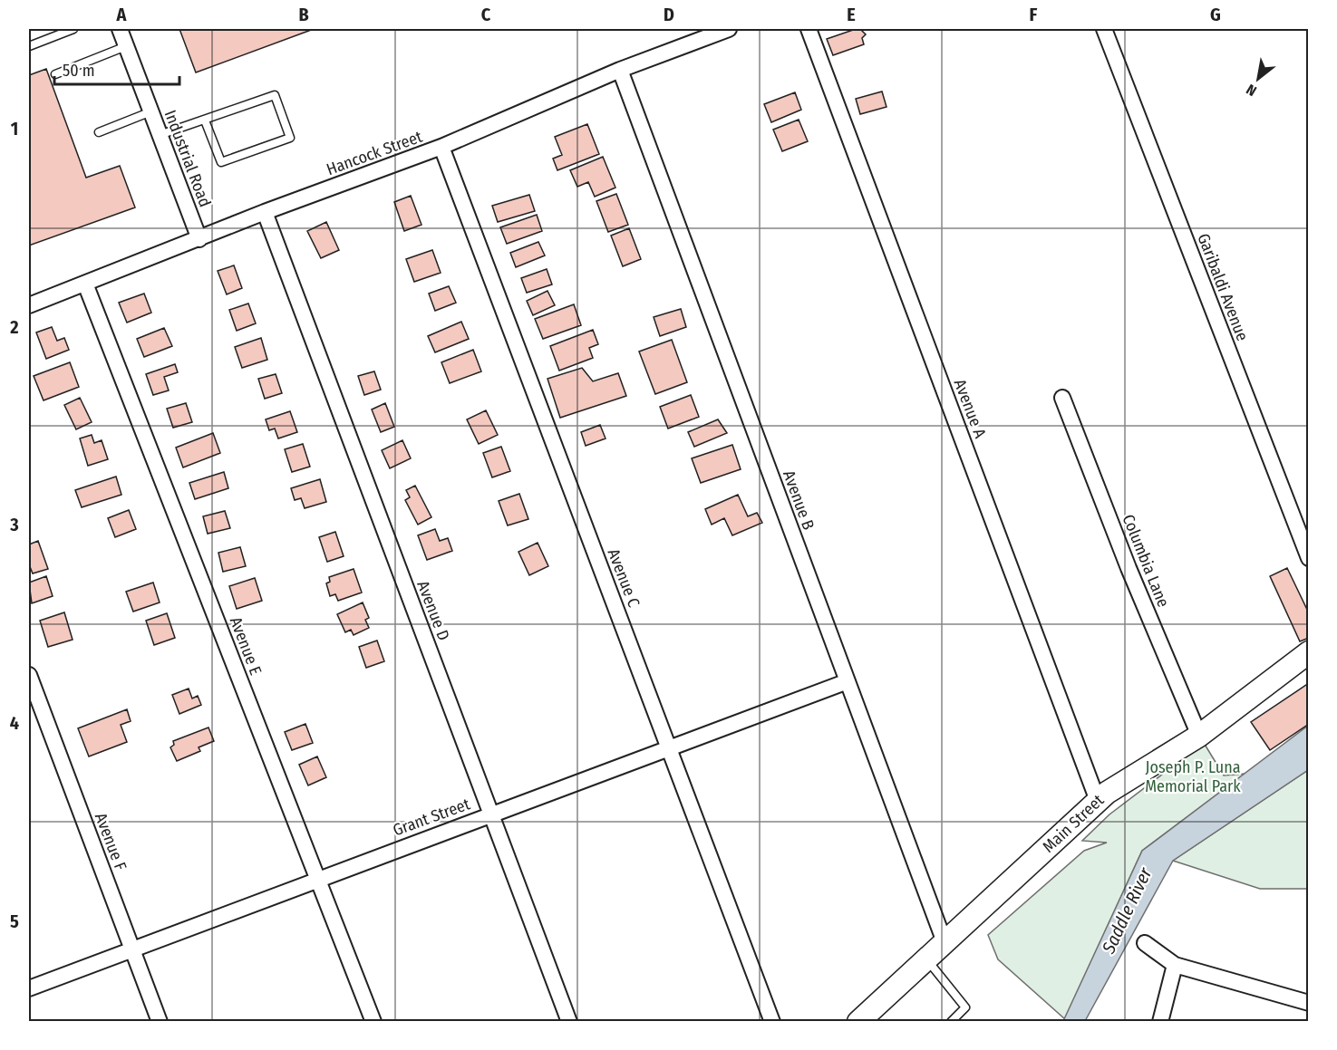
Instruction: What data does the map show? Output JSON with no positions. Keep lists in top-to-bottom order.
{
  "streets": {
    "street": [
      "Hancock Street",
      "Industrial Road",
      "Garibaldi Avenue",
      "Avenue A",
      "Avenue B",
      "Columbia Lane",
      "Avenue C",
      "Avenue D",
      "Avenue E",
      "Grant Street",
      "Main Street",
      "Avenue F"
    ]
  },
  "crossings": [
    ["Hancock Street", "Industrial Road"],
    ["Hancock Street", "Avenue B"],
    ["Hancock Street", "Avenue C"],
    ["Hancock Street", "Avenue D"],
    ["Hancock Street", "Avenue E"],
    ["Avenue A", "Main Street"],
    ["Avenue B", "Grant Street"],
    ["Avenue B", "Main Street"],
    ["Columbia Lane", "Main Street"],
    ["Avenue C", "Grant Street"],
    ["Avenue D", "Grant Street"],
    ["Avenue E", "Grant Street"],
    ["Grant Street", "Avenue F"]
  ],
  "water": ["Saddle River"],
  "parks": ["Joseph P. Luna Memorial Park"],
  "scale_bar": "50 m",
  "north": "bottom left",
  "grid": {
    "columns": [
      "A",
      "B",
      "C",
      "D",
      "E",
      "F",
      "G"
    ],
    "rows": [
      "1",
      "2",
      "3",
      "4",
      "5"
    ]
  }
}
